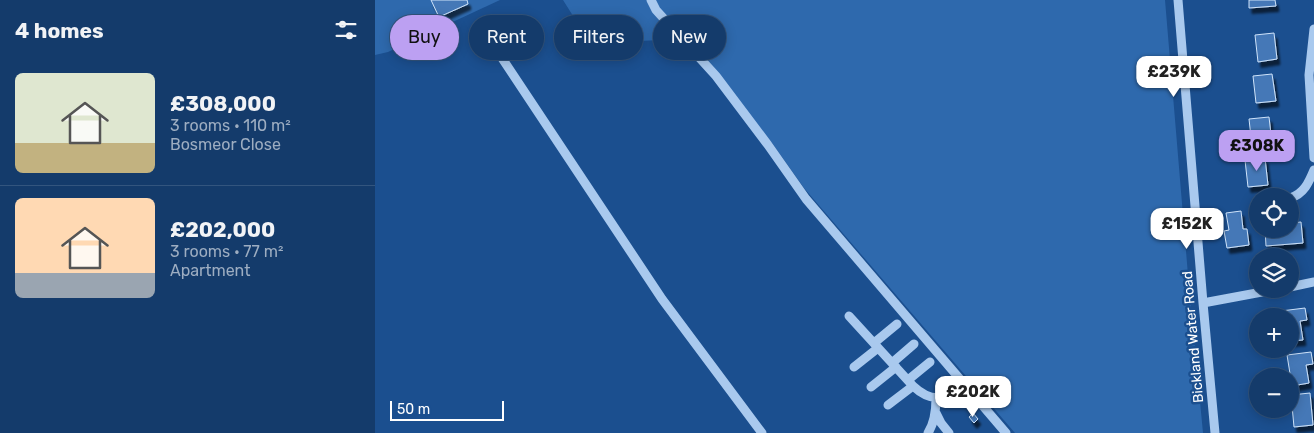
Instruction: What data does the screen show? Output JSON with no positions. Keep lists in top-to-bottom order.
{
  "streets": {
    "street": ["Bickland Water Road"]
  },
  "scale_bar": "50 m",
  "page": {
    "heading": "4 homes",
    "chip": [
      "Buy",
      "Rent",
      "Filters",
      "New"
    ],
    "price": [
      "£239K",
      "£308K",
      "£152K",
      "£202K"
    ],
    "list": [
      {
        "name": "£308,000",
        "note": "3 rooms · 110 m² · Bosmeor Close"
      },
      {
        "name": "£202,000",
        "note": "3 rooms · 77 m² · Apartment"
      }
    ],
    "map_buttons": ["+", "−"],
    "scale": "50 m"
  }
}
